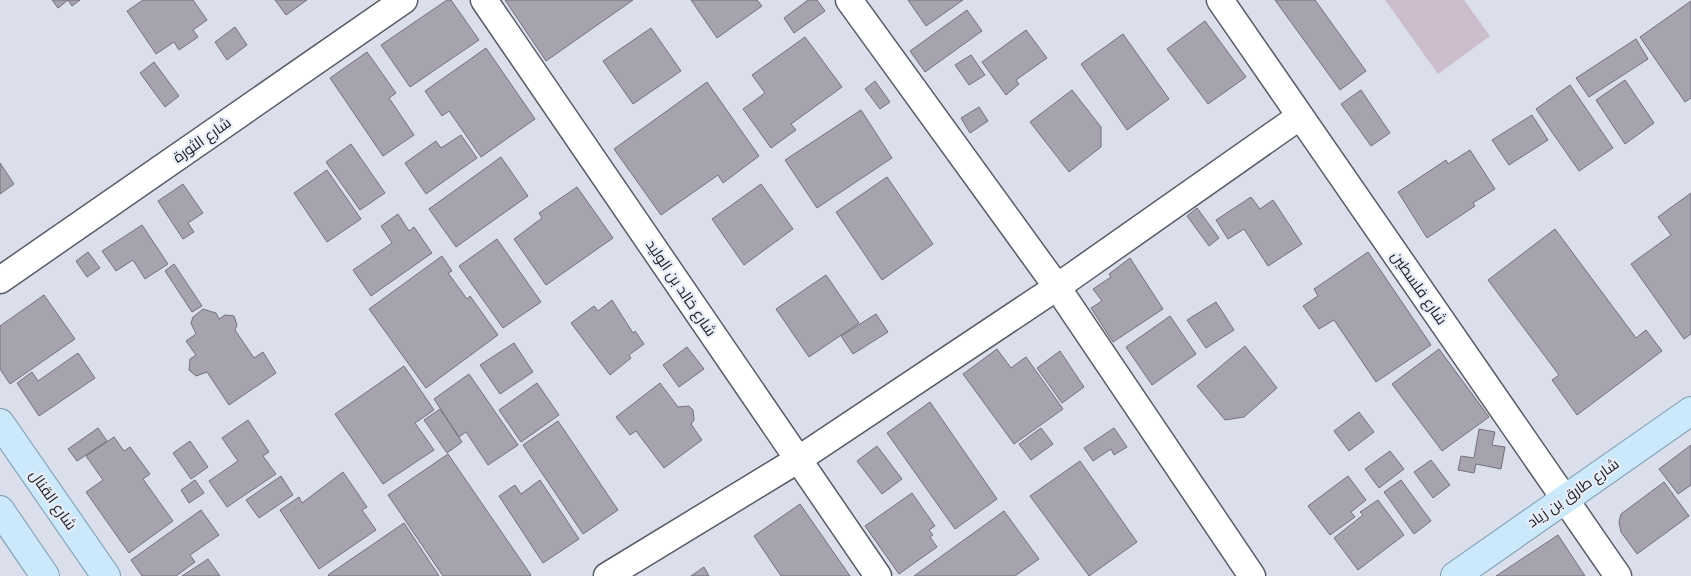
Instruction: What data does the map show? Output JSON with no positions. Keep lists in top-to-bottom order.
{
  "streets": {
    "main road": ["شارع طارق بن زياد", "شارع القنال"],
    "street": ["شارع الثورة", "شارع خالد بن الوليد", "شارع فلسطين"]
  },
  "crossings": [
    ["شارع فلسطين", "شارع طارق بن زياد"]
  ]
}
